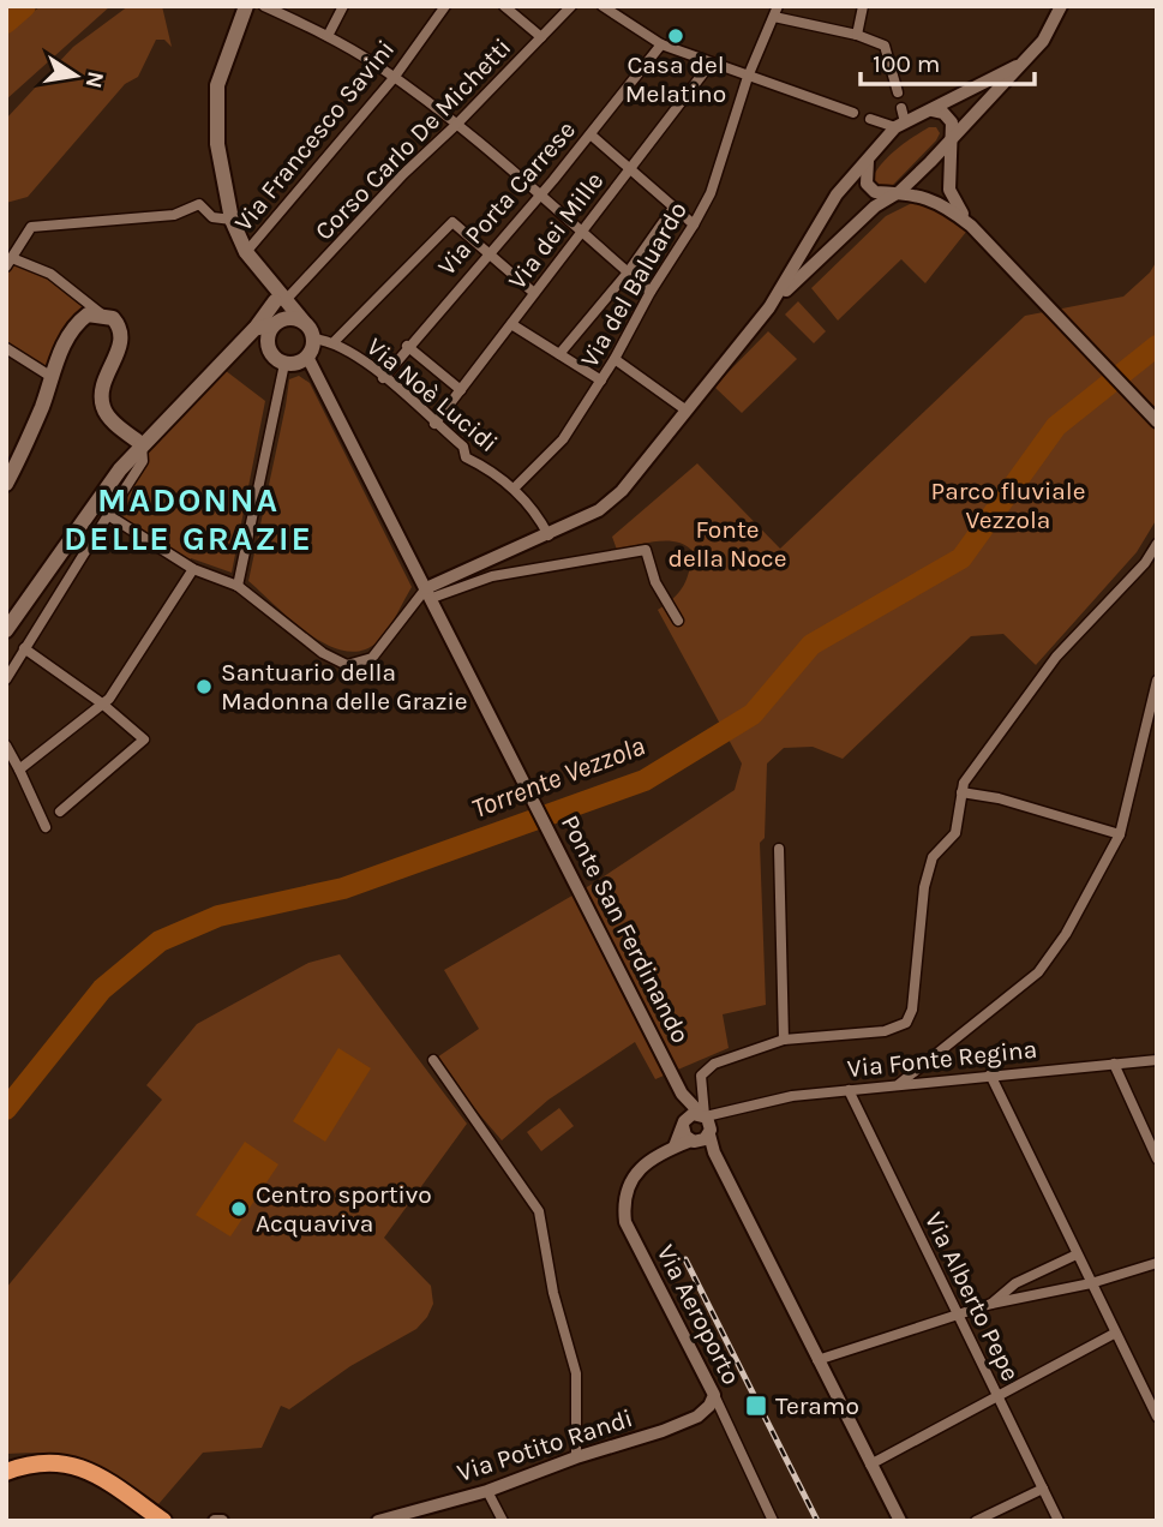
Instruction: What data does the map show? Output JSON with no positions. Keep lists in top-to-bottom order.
{
  "streets": {
    "street": [
      "Via Francesco Savini",
      "Corso Carlo De Michetti",
      "Via Porta Carrese",
      "Via dei Mille",
      "Via del Baluardo",
      "Via Noè Lucidi",
      "Ponte San Ferdinando",
      "Via Fonte Regina",
      "Via Alberto Pepe",
      "Via Aeroporto",
      "Via Potito Randi"
    ]
  },
  "crossings": [
    ["Via Porta Carrese", "Via Noè Lucidi"],
    ["Via dei Mille", "Via Noè Lucidi"],
    ["Via del Baluardo", "Via Noè Lucidi"],
    ["Via Noè Lucidi", "Ponte San Ferdinando"],
    ["Ponte San Ferdinando", "Via Fonte Regina"],
    ["Ponte San Ferdinando", "Via Aeroporto"],
    ["Via Fonte Regina", "Via Alberto Pepe"],
    ["Via Fonte Regina", "Via Aeroporto"],
    ["Via Aeroporto", "Via Potito Randi"]
  ],
  "districts": ["MADONNA DELLE GRAZIE"],
  "water": ["Torrente Vezzola"],
  "parks": ["Parco fluviale Vezzola", "Fonte della Noce"],
  "places": {
    "other": ["Casa del Melatino", "Santuario della Madonna delle Grazie", "Centro sportivo Acquaviva"],
    "transit": ["Teramo"]
  },
  "scale_bar": "100 m",
  "north": "right"
}
